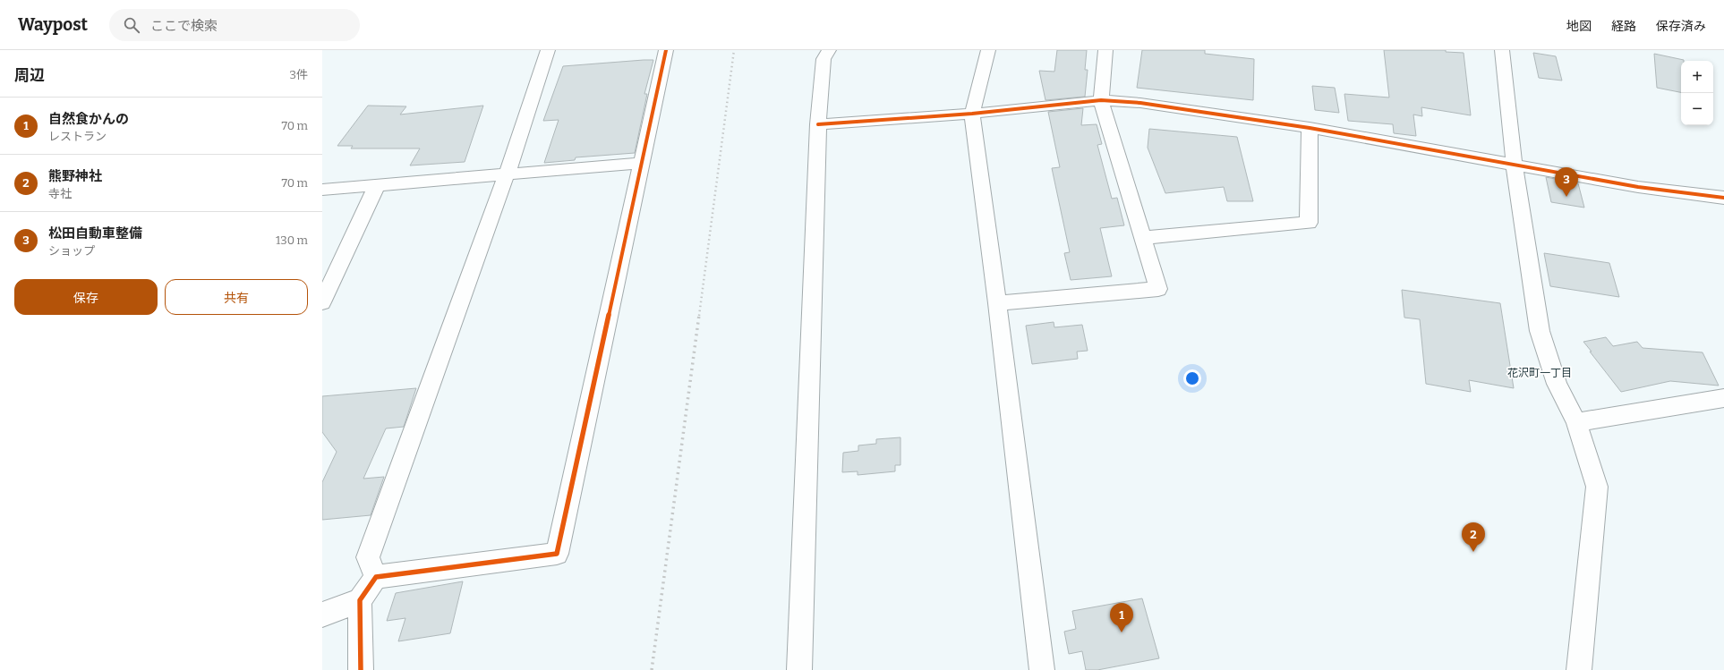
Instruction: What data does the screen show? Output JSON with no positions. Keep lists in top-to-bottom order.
{
  "districts": ["花沢町一丁目"],
  "page": {
    "header": "Waypost",
    "search": "ここで検索",
    "nav": ["地図", "経路", "保存済み"],
    "heading": ["周辺", "3件"],
    "map_buttons": ["+", "−"],
    "list": [
      {
        "mark": "1",
        "name": "自然食かんの",
        "note": "レストラン",
        "value": "70 m"
      },
      {
        "mark": "2",
        "name": "熊野神社",
        "note": "寺社",
        "value": "70 m"
      },
      {
        "mark": "3",
        "name": "松田自動車整備",
        "note": "ショップ",
        "value": "130 m"
      }
    ],
    "pins": ["3", "2", "1"],
    "buttons": ["保存", "共有"]
  }
}
